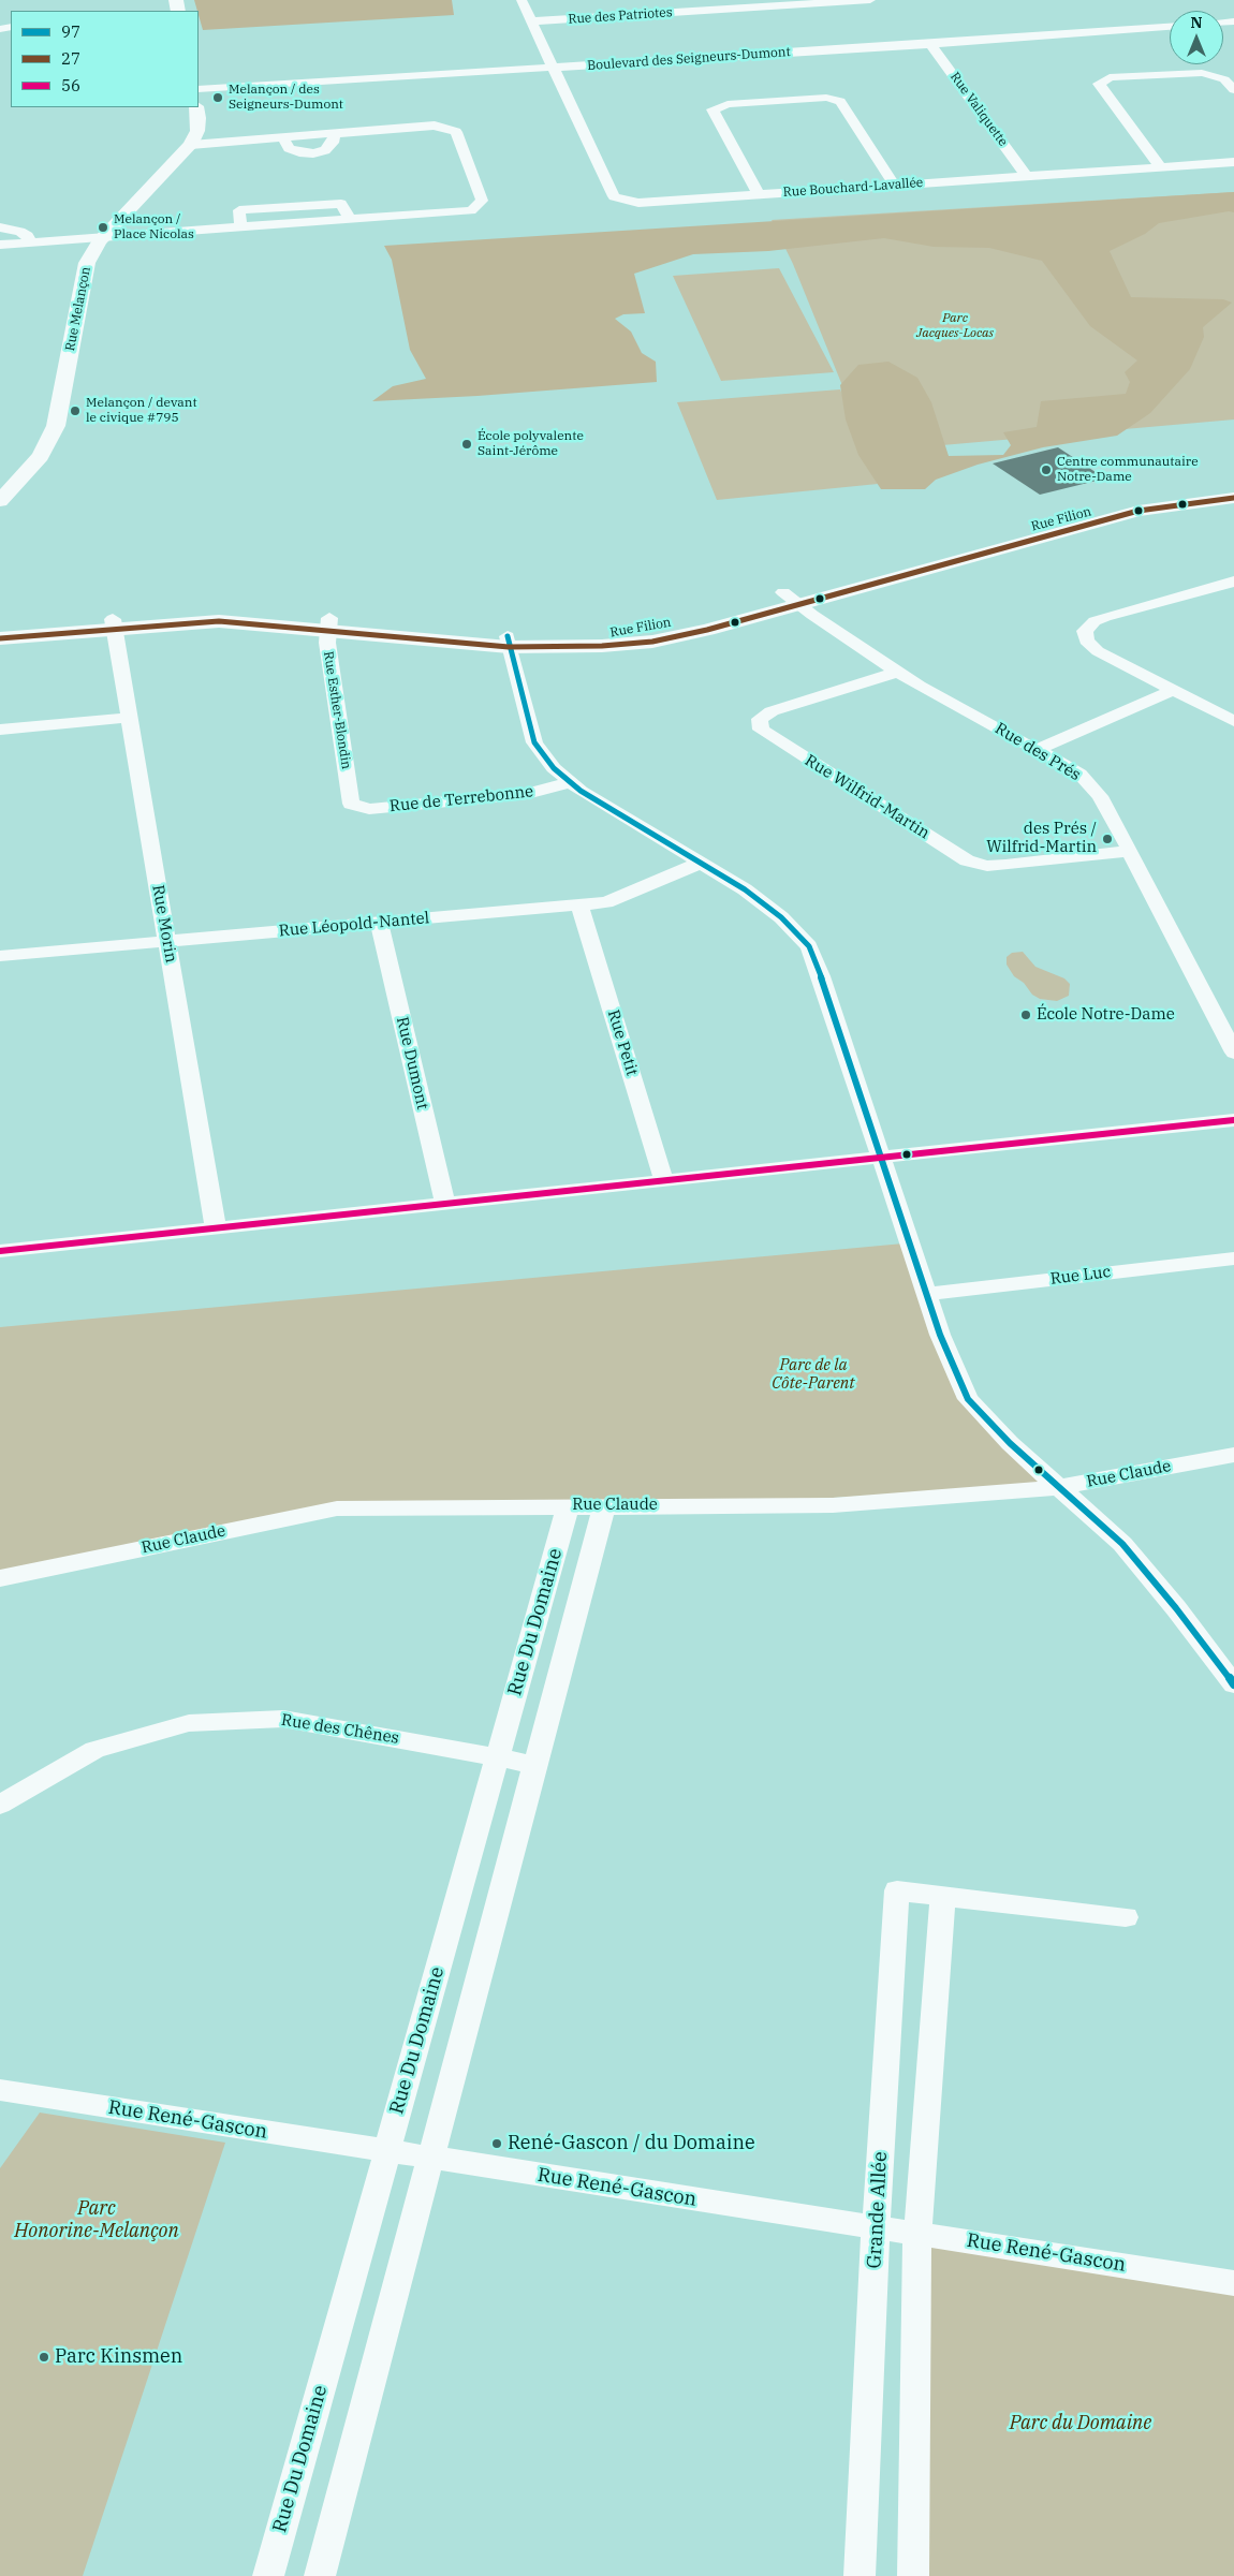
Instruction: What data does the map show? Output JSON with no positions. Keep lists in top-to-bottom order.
{
  "streets": {
    "street": [
      "Rue des Patriotes",
      "Boulevard des Seigneurs-Dumont",
      "Rue Valiquette",
      "Rue Bouchard-Lavallée",
      "Rue Melançon",
      "Rue Filion",
      "Rue Esther-Blondin",
      "Rue des Prés",
      "Rue Wilfrid-Martin",
      "Rue de Terrebonne",
      "Rue Morin",
      "Rue Léopold-Nantel",
      "Rue Petit",
      "Rue Dumont",
      "Rue Luc",
      "Rue Claude",
      "Rue Du Domaine",
      "Rue des Chênes",
      "Rue René-Gascon",
      "Grande Allée"
    ]
  },
  "crossings": [
    ["Rue des Patriotes", "Rue Bouchard-Lavallée"],
    ["Boulevard des Seigneurs-Dumont", "Rue Valiquette"],
    ["Boulevard des Seigneurs-Dumont", "Rue Bouchard-Lavallée"],
    ["Rue Valiquette", "Rue Bouchard-Lavallée"],
    ["Rue Filion", "Rue Esther-Blondin"],
    ["Rue Filion", "Rue des Prés"],
    ["Rue Filion", "Rue Morin"],
    ["Rue Esther-Blondin", "Rue de Terrebonne"],
    ["Rue des Prés", "Rue Wilfrid-Martin"],
    ["Rue Morin", "Rue Léopold-Nantel"],
    ["Rue Léopold-Nantel", "Rue Petit"],
    ["Rue Léopold-Nantel", "Rue Dumont"],
    ["Rue Claude", "Rue Du Domaine"],
    ["Rue Du Domaine", "Rue des Chênes"],
    ["Rue Du Domaine", "Rue René-Gascon"],
    ["Rue René-Gascon", "Grande Allée"]
  ],
  "parks": [
    "Parc Jacques-Locas",
    "Parc de la Côte-Parent",
    "Parc Honorine-Melançon",
    "Parc du Domaine"
  ],
  "places": [
    "Melançon / des Seigneurs-Dumont",
    "Melançon / Place Nicolas",
    "Melançon / devant le civique #795",
    "École polyvalente Saint-Jérôme",
    "Centre communautaire Notre-Dame",
    "des Prés / Wilfrid-Martin",
    "École Notre-Dame",
    "René-Gascon / du Domaine",
    "Parc Kinsmen"
  ],
  "lines": ["transit line 27", "transit line 97", "transit line 56"],
  "legend": ["97", "27", "56"],
  "north": "top"
}
